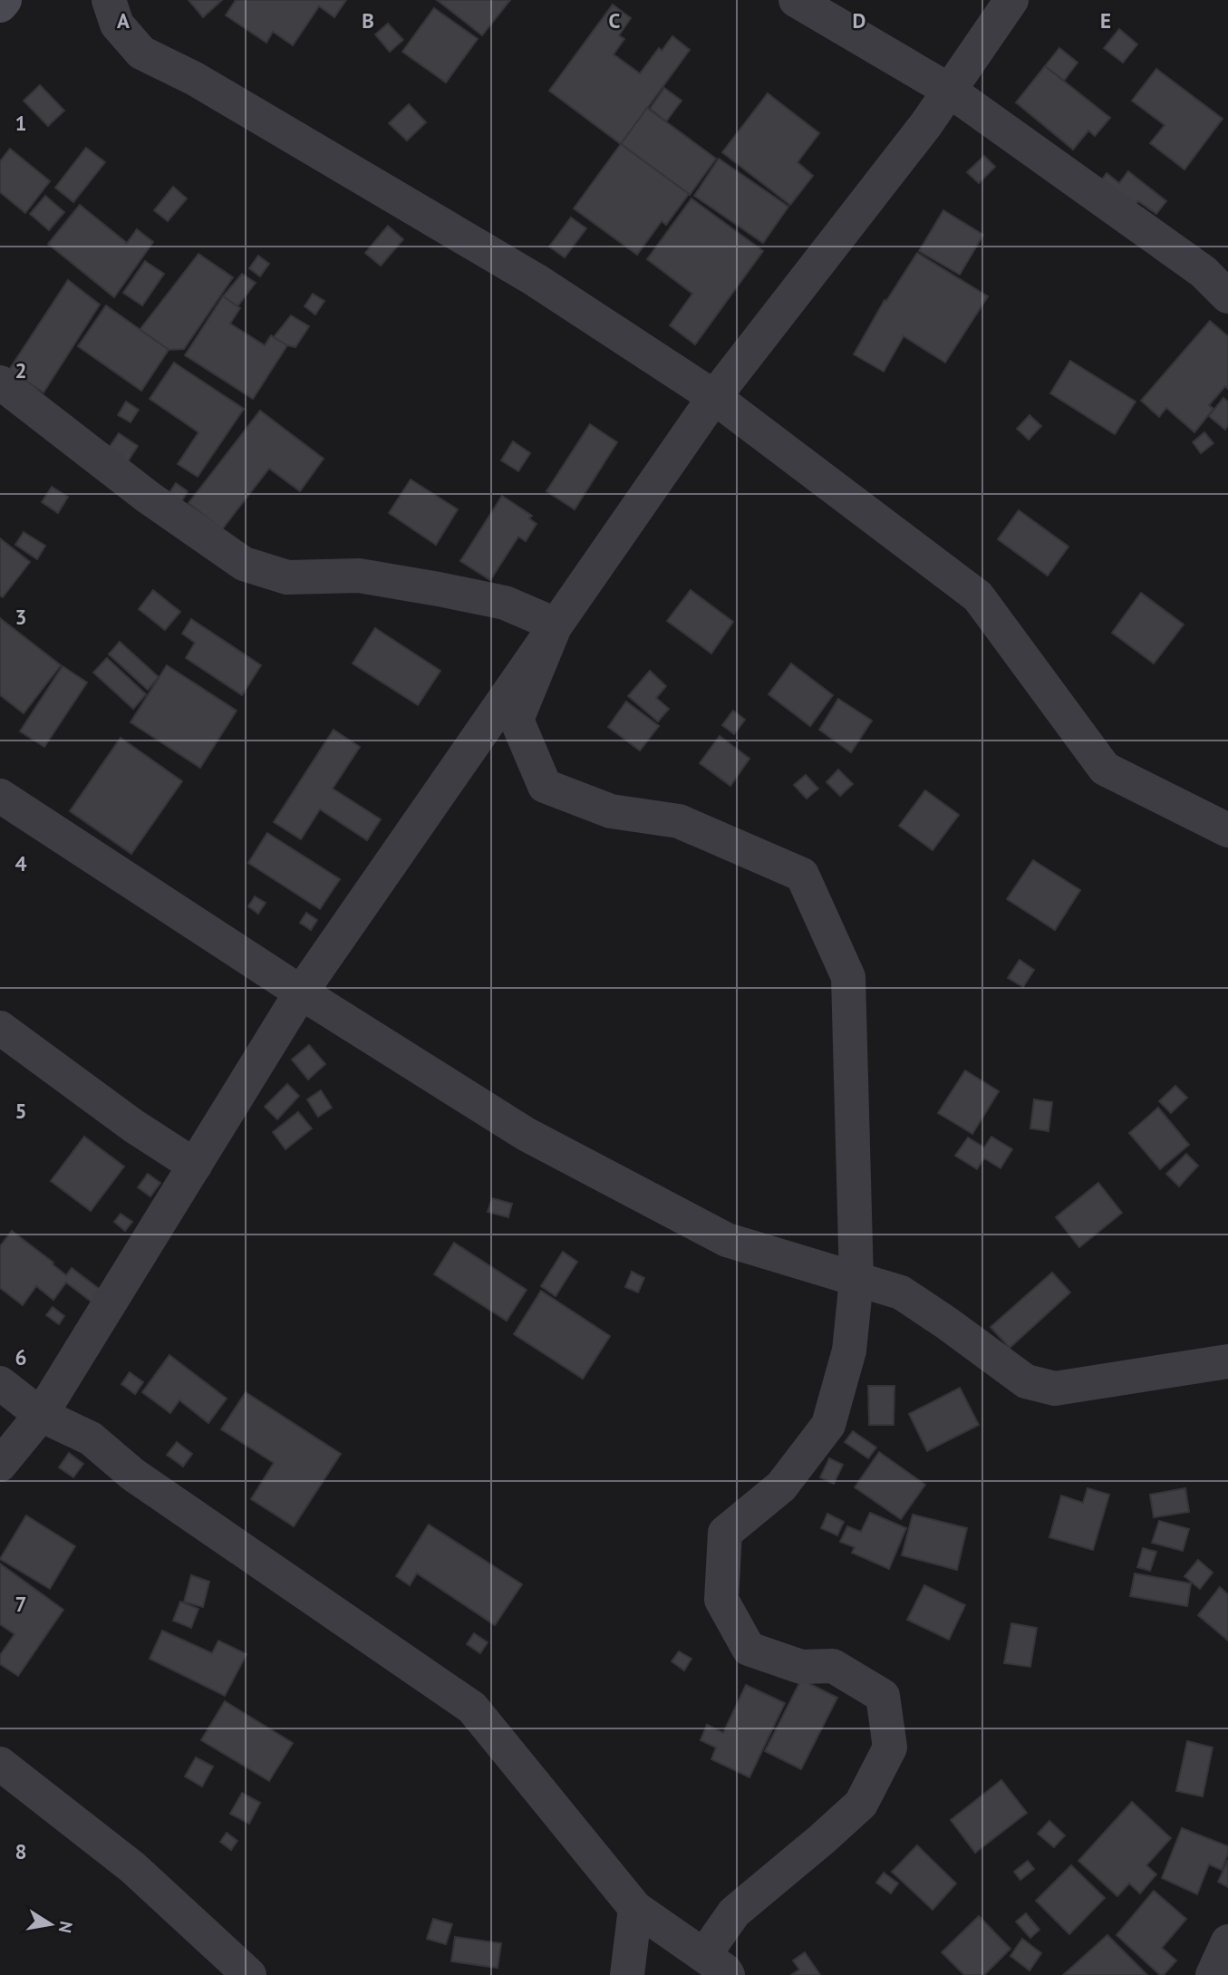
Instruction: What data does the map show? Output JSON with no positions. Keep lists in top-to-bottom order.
{
  "north": "right",
  "grid": {
    "columns": [
      "A",
      "B",
      "C",
      "D",
      "E"
    ],
    "rows": [
      "1",
      "2",
      "3",
      "4",
      "5",
      "6",
      "7",
      "8"
    ]
  }
}
